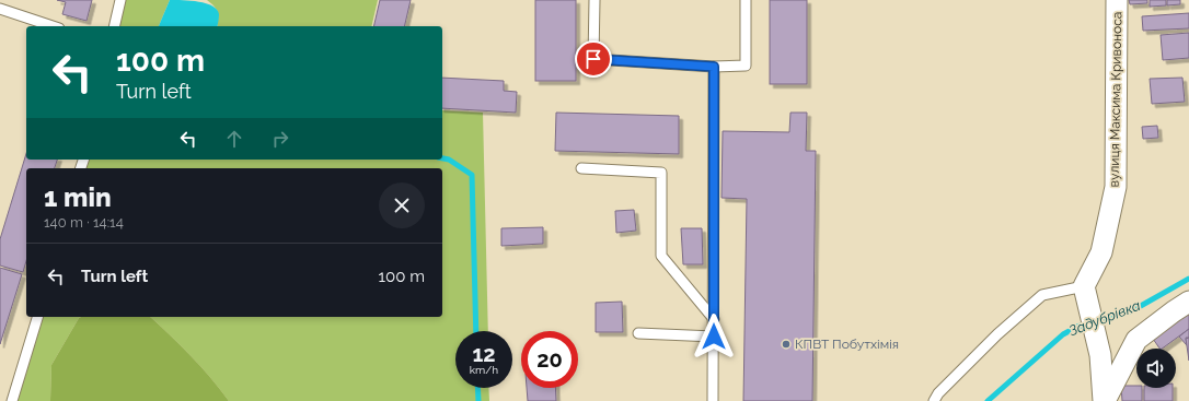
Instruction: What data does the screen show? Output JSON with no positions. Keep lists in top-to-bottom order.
{
  "streets": {
    "street": ["вулиця Максима Кривоноса"]
  },
  "water": ["Задубрівка"],
  "places": ["КПВТ Побутхімія"],
  "page": {
    "turn": ["100 m", "Turn left"],
    "heading": ["1 min", "140 m · 14:14"],
    "list": [
      {
        "name": "Turn left",
        "value": "100 m"
      }
    ],
    "speed": "12 km/h",
    "limit": "20"
  }
}
